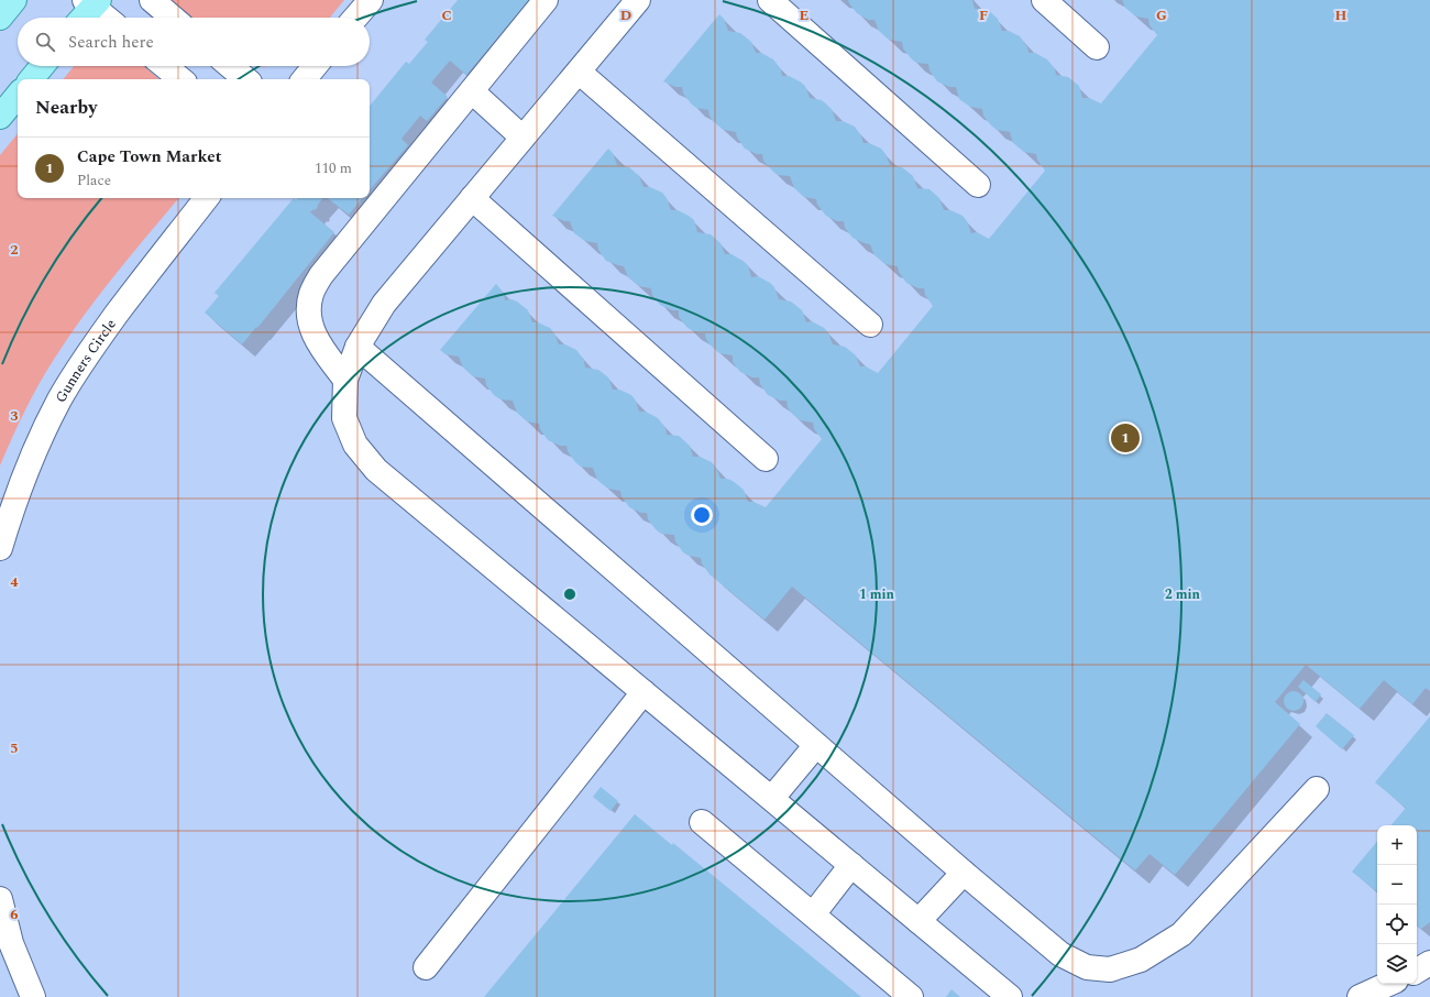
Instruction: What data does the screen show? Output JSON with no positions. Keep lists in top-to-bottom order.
{
  "streets": {
    "street": ["Gunners Circle"]
  },
  "page": {
    "search": "Search here",
    "heading": "Nearby",
    "list": [
      {
        "mark": "1",
        "name": "Cape Town Market",
        "note": "Place",
        "value": "110 m"
      }
    ],
    "pins": "1",
    "map_buttons": ["+", "−"]
  },
  "grid": {
    "columns": [
      "C",
      "D",
      "E",
      "F",
      "G",
      "H"
    ],
    "rows": [
      "2",
      "3",
      "4",
      "5",
      "6"
    ]
  },
  "rings": ["1 min", "2 min"]
}
